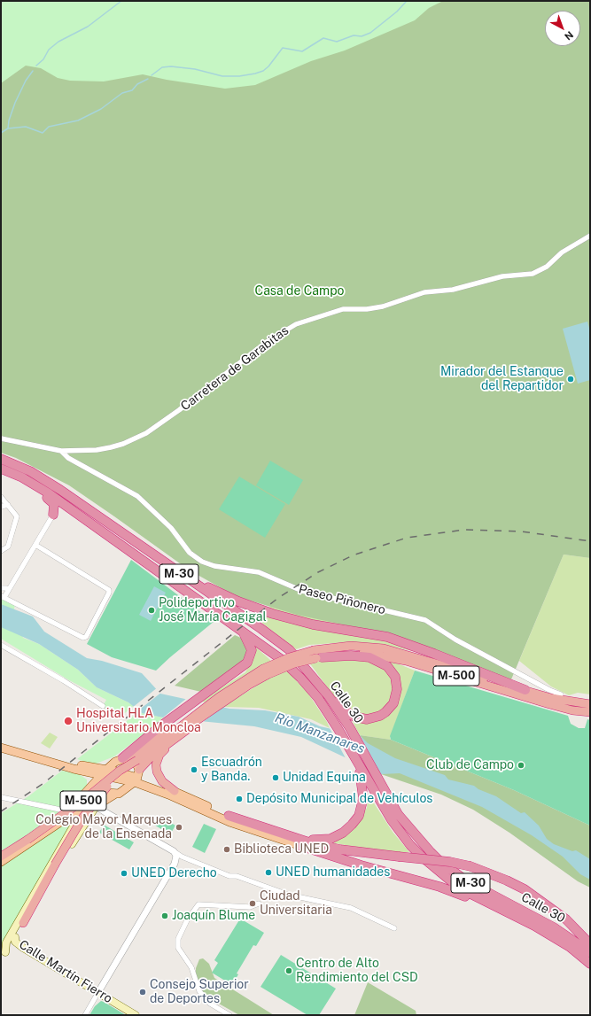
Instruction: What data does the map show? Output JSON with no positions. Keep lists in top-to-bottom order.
{
  "streets": {
    "highway": ["M-30", "M-500", "Calle 30"],
    "main road": ["Calle Martín Fierro"],
    "street": ["Carretera de Garabitas", "Paseo Piñonero"]
  },
  "crossings": [
    ["Carretera de Garabitas", "Paseo Piñonero"],
    ["M-30", "Calle 30"]
  ],
  "water": ["Río Manzanares"],
  "parks": ["Casa de Campo"],
  "places": [
    "Mirador del Estanque del Repartidor",
    "Polideportivo José María Cagigal",
    "Hospital HLA Universitario Moncloa",
    "Club de Campo",
    "Escuadrón y Banda.",
    "Unidad Equina",
    "Depósito Municipal de Vehículos",
    "Colegio Mayor Marques de la Ensenada",
    "Biblioteca UNED",
    "UNED humanidades",
    "UNED Derecho",
    "Ciudad Universitaria",
    "Joaquín Blume",
    "Centro de Alto Rendimiento del CSD",
    "Consejo Superior de Deportes"
  ],
  "north": "bottom right"
}
